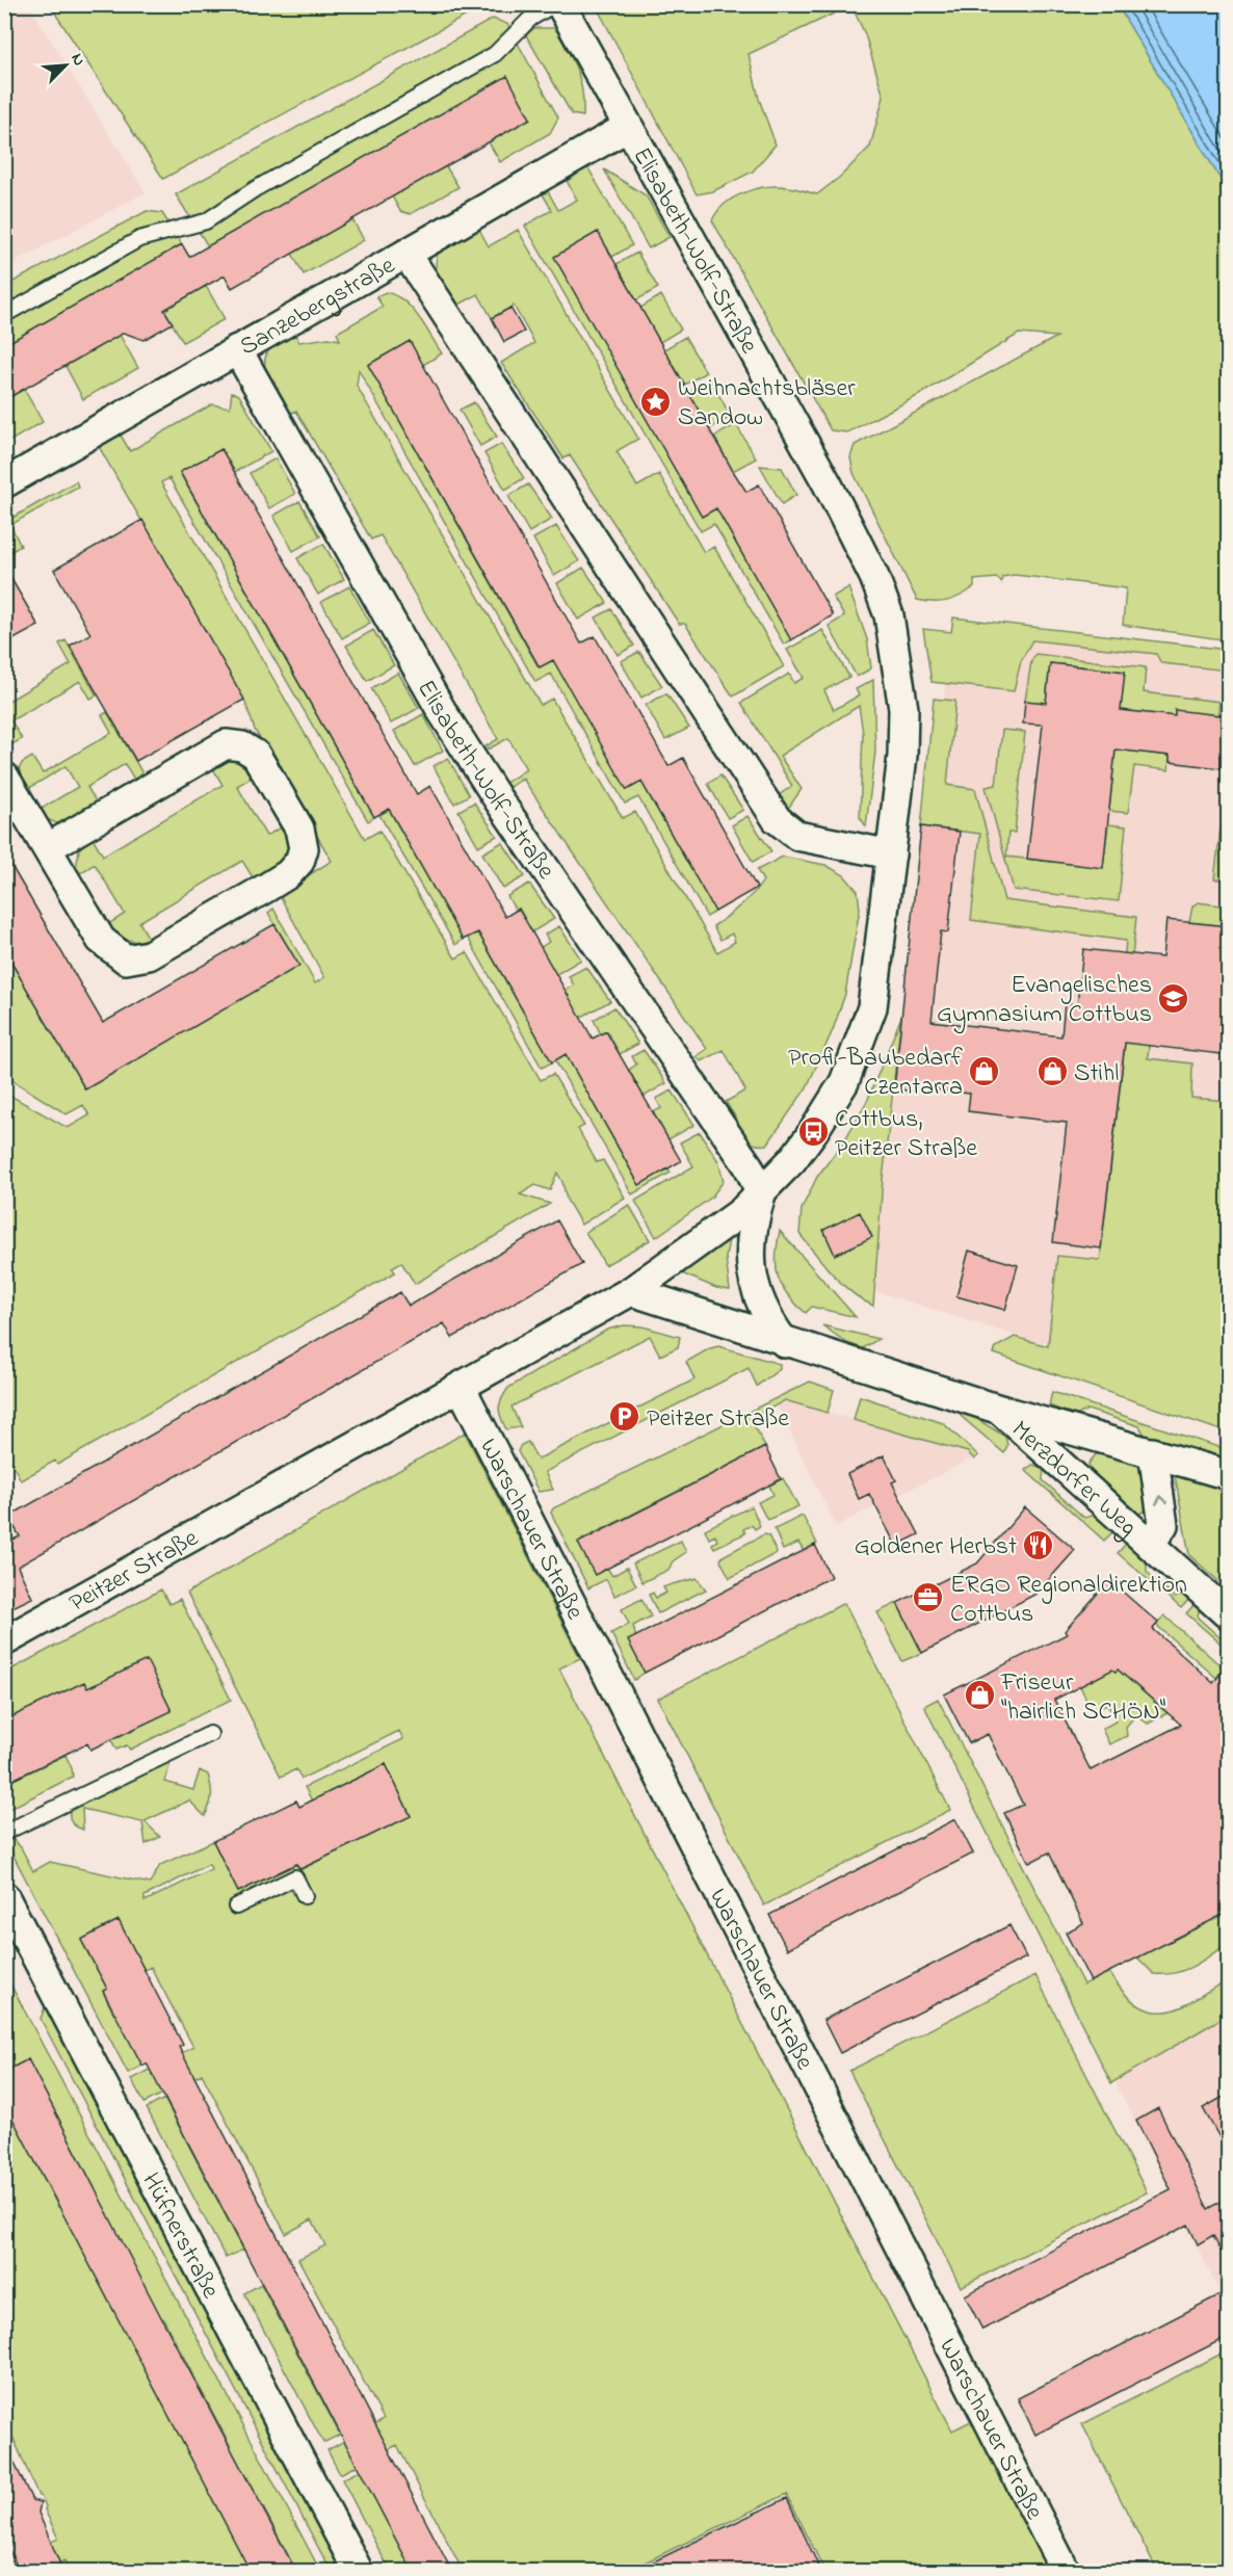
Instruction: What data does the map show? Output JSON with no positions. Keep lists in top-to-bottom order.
{
  "streets": {
    "street": [
      "Elisabeth-Wolf-Straße",
      "Sanzebergstraße",
      "Merzdorfer Weg",
      "Warschauer Straße",
      "Peitzer Straße",
      "Hüfnerstraße"
    ]
  },
  "crossings": [
    ["Elisabeth-Wolf-Straße", "Sanzebergstraße"],
    ["Elisabeth-Wolf-Straße", "Peitzer Straße"],
    ["Warschauer Straße", "Peitzer Straße"]
  ],
  "places": {
    "place": ["Weihnachtsbläser Sandow"],
    "school or university": ["Evangelisches Gymnasium Cottbus"],
    "shop": ["Profi-Baubedarf Czentarra", "Stihl", "Friseur \"hairlich SCHÖN\""],
    "bus stop": ["Cottbus, Peitzer Straße"],
    "parking": ["Peitzer Straße"],
    "restaurant": ["Goldener Herbst"],
    "office": ["ERGO Regionaldirektion Cottbus"]
  },
  "north": "top right"
}
